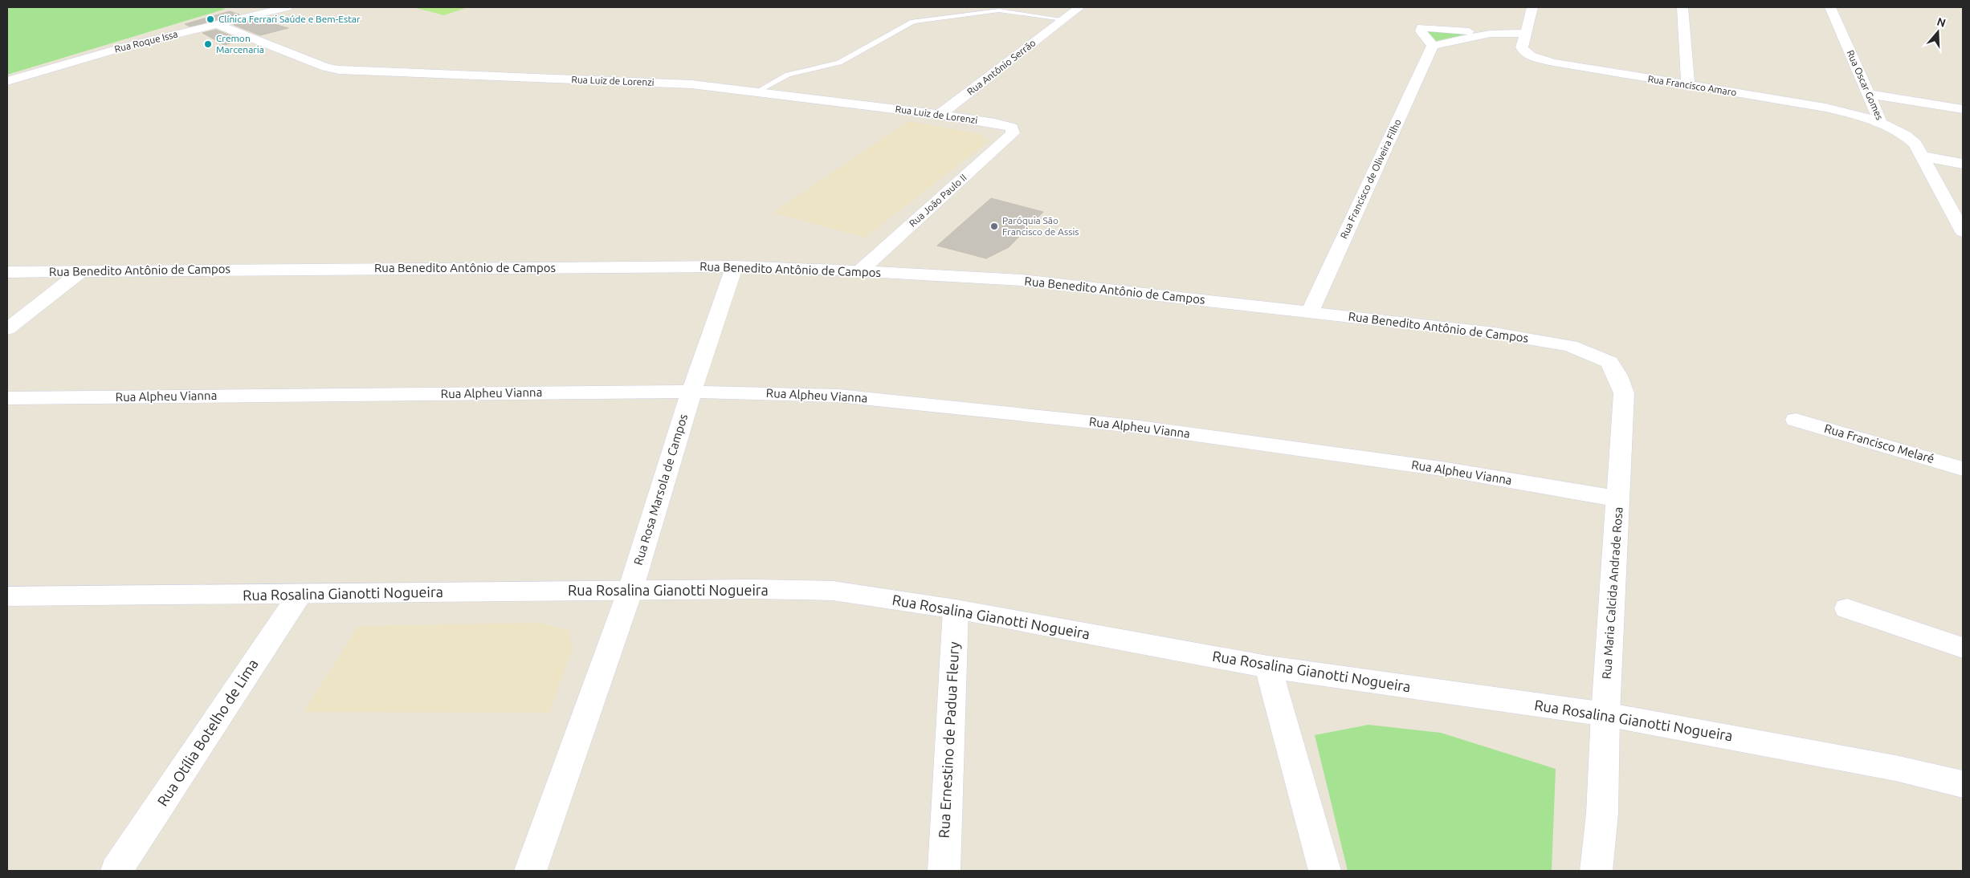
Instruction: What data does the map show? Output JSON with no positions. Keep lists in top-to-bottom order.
{
  "streets": {
    "street": [
      "Rua Roque Issa",
      "Rua Antônio Serrão",
      "Rua Luiz de Lorenzi",
      "Rua Oscar Gomes",
      "Rua Francisco Amaro",
      "Rua Francisco de Oliveira Filho",
      "Rua João Paulo II",
      "Rua Benedito Antônio de Campos",
      "Rua Alpheu Vianna",
      "Rua Francisco Melaré",
      "Rua Rosa Marsola de Campos",
      "Rua Rosalina Gianotti Nogueira",
      "Rua Maria Calcida Andrade Rosa",
      "Rua Otília Botelho de Lima",
      "Rua Ernestino de Padua Fleury"
    ]
  },
  "crossings": [
    ["Rua Roque Issa", "Rua Luiz de Lorenzi"],
    ["Rua Antônio Serrão", "Rua Luiz de Lorenzi"],
    ["Rua Luiz de Lorenzi", "Rua João Paulo II"],
    ["Rua Oscar Gomes", "Rua Francisco Amaro"],
    ["Rua Francisco de Oliveira Filho", "Rua Benedito Antônio de Campos"],
    ["Rua João Paulo II", "Rua Benedito Antônio de Campos"],
    ["Rua Benedito Antônio de Campos", "Rua Rosa Marsola de Campos"],
    ["Rua Benedito Antônio de Campos", "Rua Maria Calcida Andrade Rosa"],
    ["Rua Alpheu Vianna", "Rua Rosa Marsola de Campos"],
    ["Rua Alpheu Vianna", "Rua Maria Calcida Andrade Rosa"],
    ["Rua Rosa Marsola de Campos", "Rua Rosalina Gianotti Nogueira"],
    ["Rua Rosalina Gianotti Nogueira", "Rua Maria Calcida Andrade Rosa"],
    ["Rua Rosalina Gianotti Nogueira", "Rua Otília Botelho de Lima"],
    ["Rua Rosalina Gianotti Nogueira", "Rua Ernestino de Padua Fleury"]
  ],
  "places": ["Clínica Ferrari Saúde e Bem-Estar", "Cremon Marcenaria", "Paróquia São Francisco de Assis"],
  "north": "top"
}
